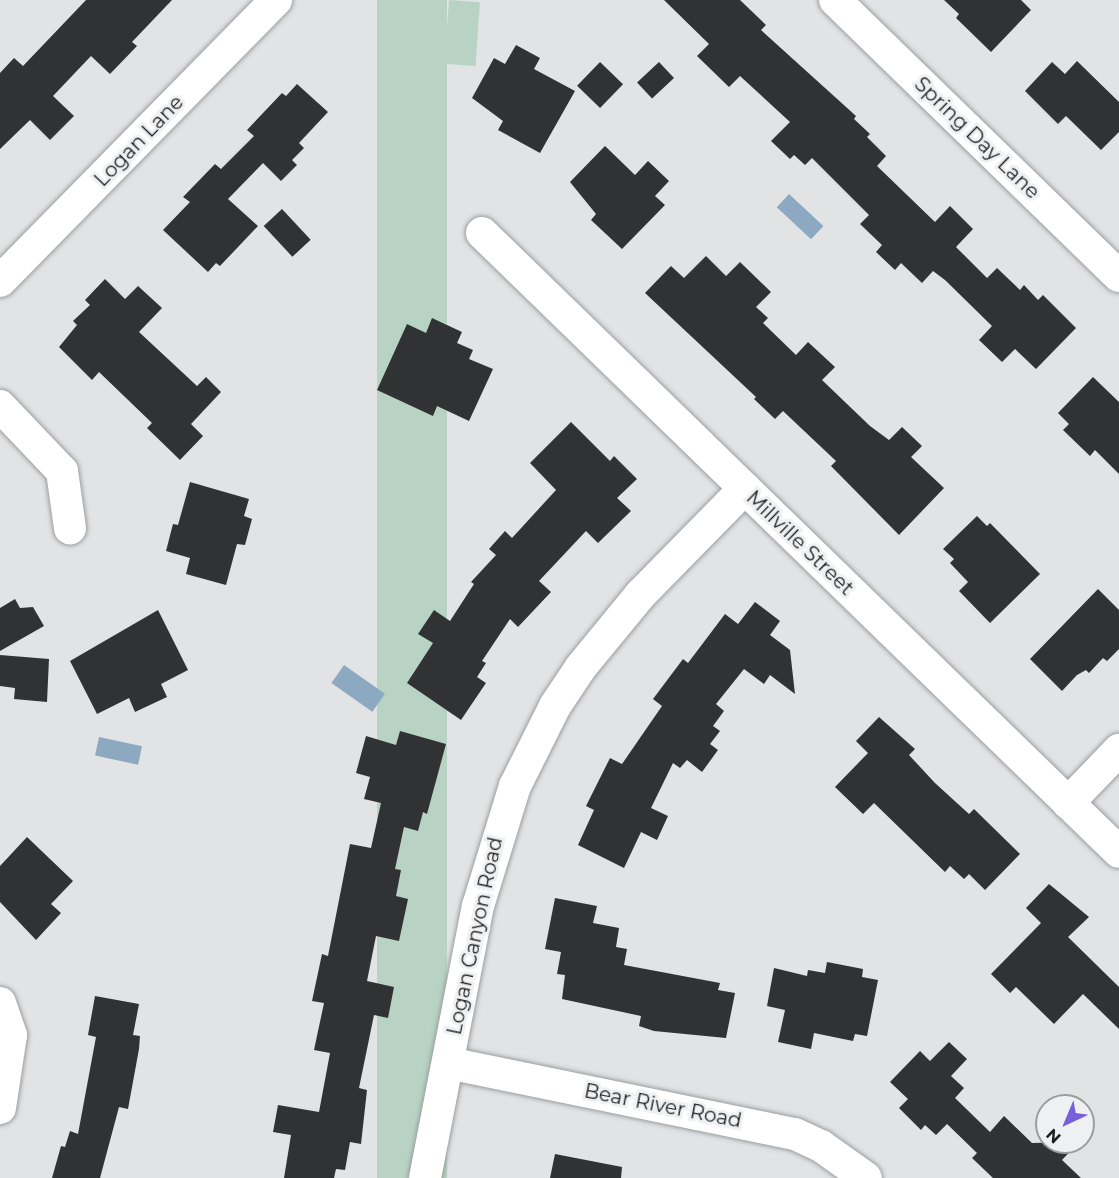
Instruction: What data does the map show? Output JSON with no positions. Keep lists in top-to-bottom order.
{
  "streets": {
    "street": [
      "Spring Day Lane",
      "Logan Lane",
      "Millville Street",
      "Logan Canyon Road",
      "Bear River Road"
    ]
  },
  "crossings": [
    ["Millville Street", "Logan Canyon Road"],
    ["Logan Canyon Road", "Bear River Road"]
  ],
  "north": "bottom left"
}
